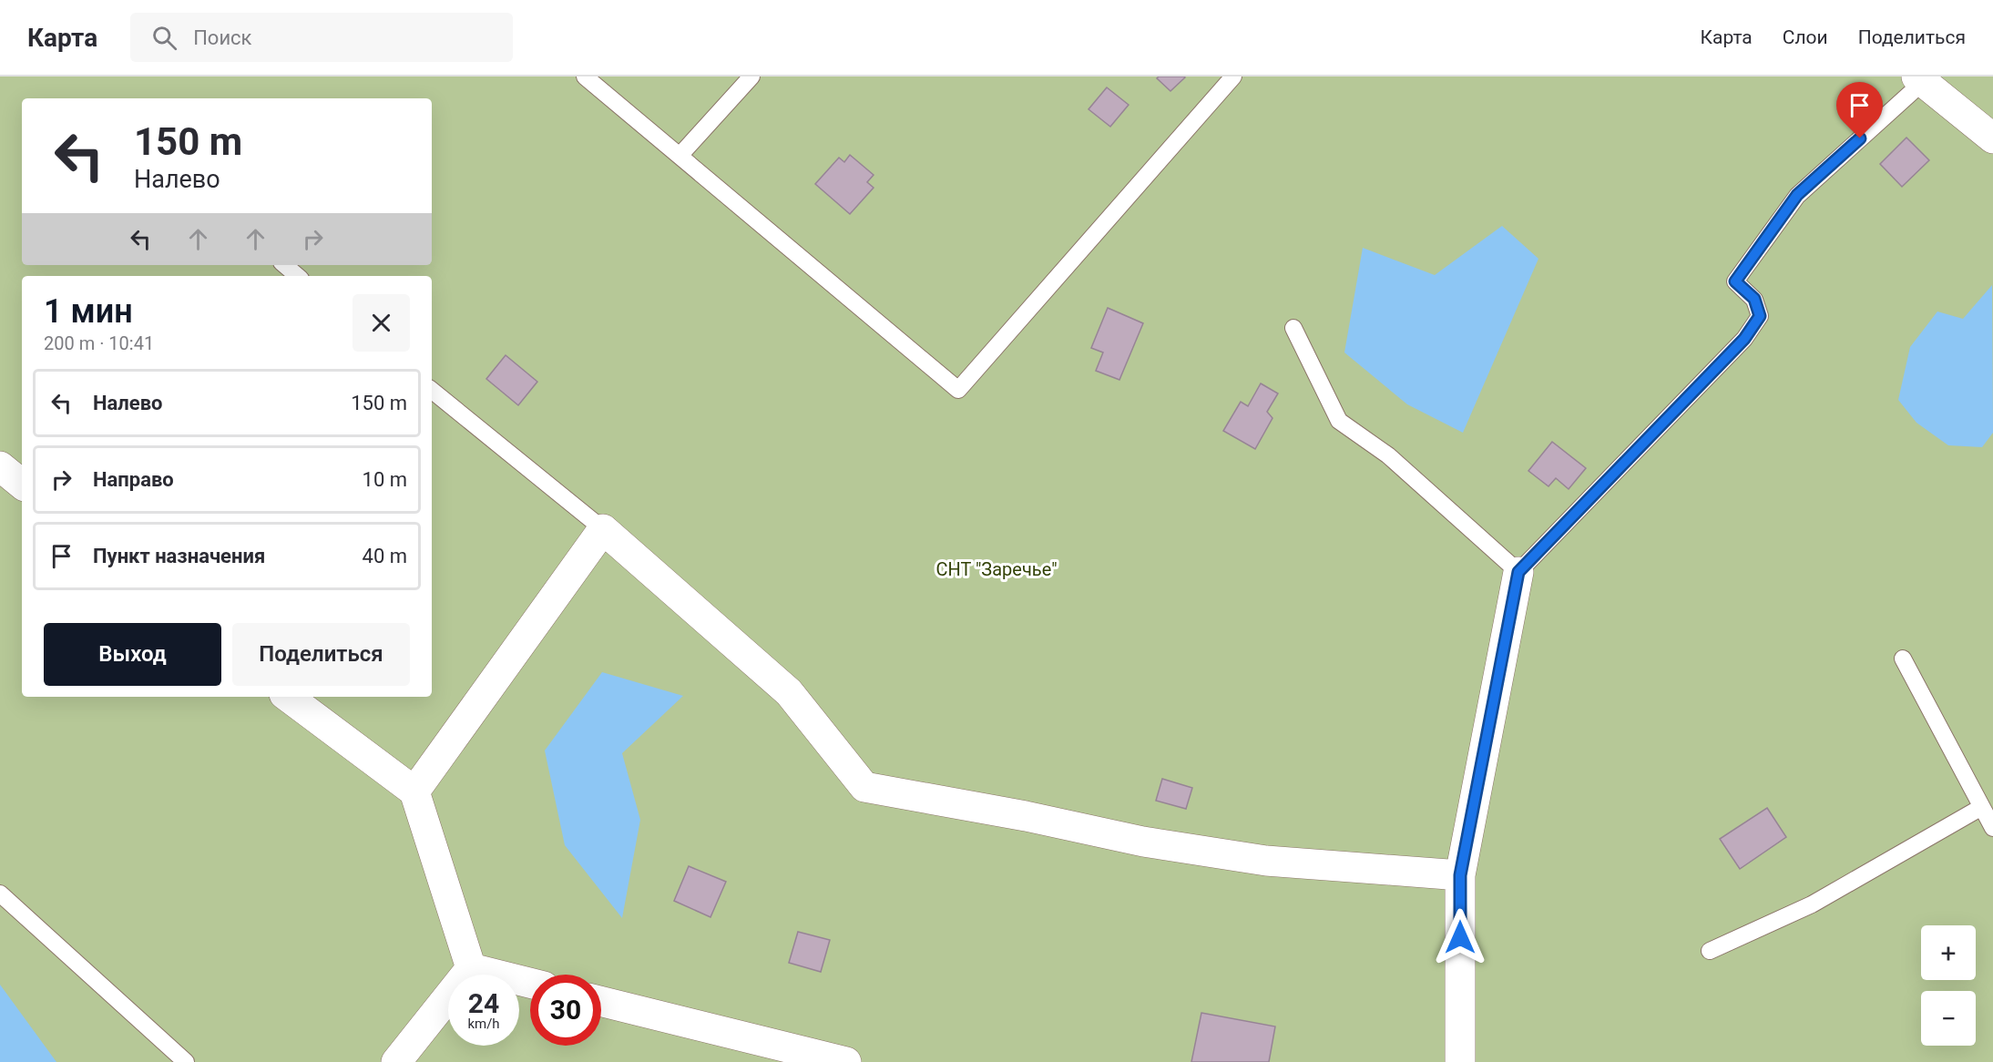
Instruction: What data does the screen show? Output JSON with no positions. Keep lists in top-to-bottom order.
{
  "parks": ["СНТ \"Заречье\""],
  "page": {
    "header": "Карта",
    "search": "Поиск",
    "nav": ["Карта", "Слои", "Поделиться"],
    "turn": ["150 m", "Налево"],
    "heading": ["1 мин", "200 m · 10:41"],
    "list": [
      {
        "name": "Налево",
        "value": "150 m"
      },
      {
        "name": "Направо",
        "value": "10 m"
      },
      {
        "name": "Пункт назначения",
        "value": "40 m"
      }
    ],
    "buttons": ["Выход", "Поделиться"],
    "map_buttons": ["+", "−"],
    "speed": "24 km/h",
    "limit": "30"
  }
}
